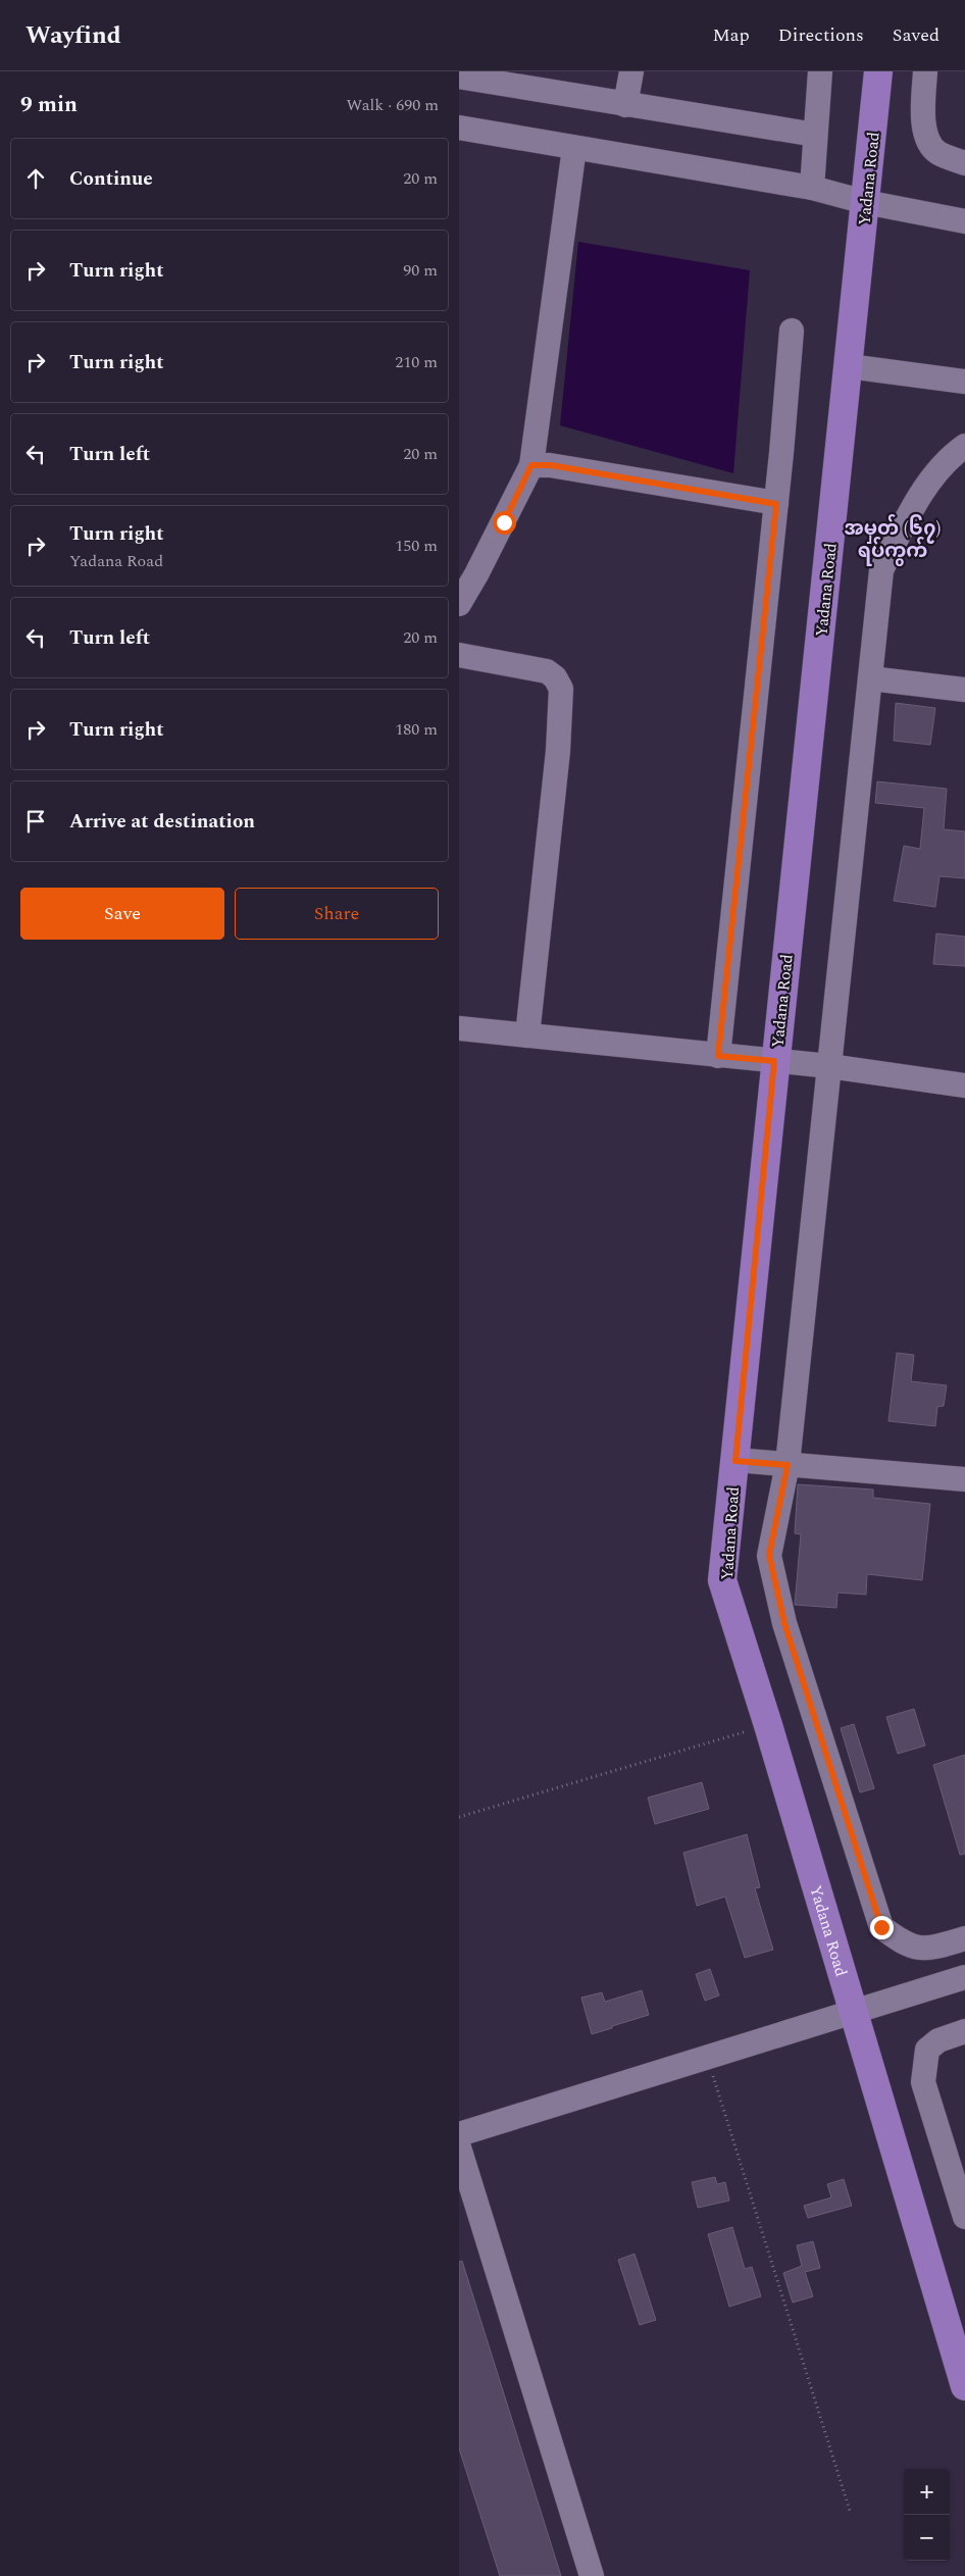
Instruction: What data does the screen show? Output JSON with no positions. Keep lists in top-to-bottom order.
{
  "streets": {
    "main road": ["Yadana Road"]
  },
  "districts": ["အမှတ် (၆၇) ရပ်ကွက်"],
  "page": {
    "header": "Wayfind",
    "nav": ["Map", "Directions", "Saved"],
    "heading": ["9 min", "Walk · 690 m"],
    "list": [
      ["Continue", "20 m"],
      ["Turn right", "90 m"],
      ["Turn right", "210 m"],
      ["Turn left", "20 m"],
      ["Turn right", "Yadana Road", "150 m"],
      ["Turn left", "20 m"],
      ["Turn right", "180 m"],
      "Arrive at destination"
    ],
    "buttons": ["Save", "Share"],
    "map_buttons": ["+", "−"]
  }
}
